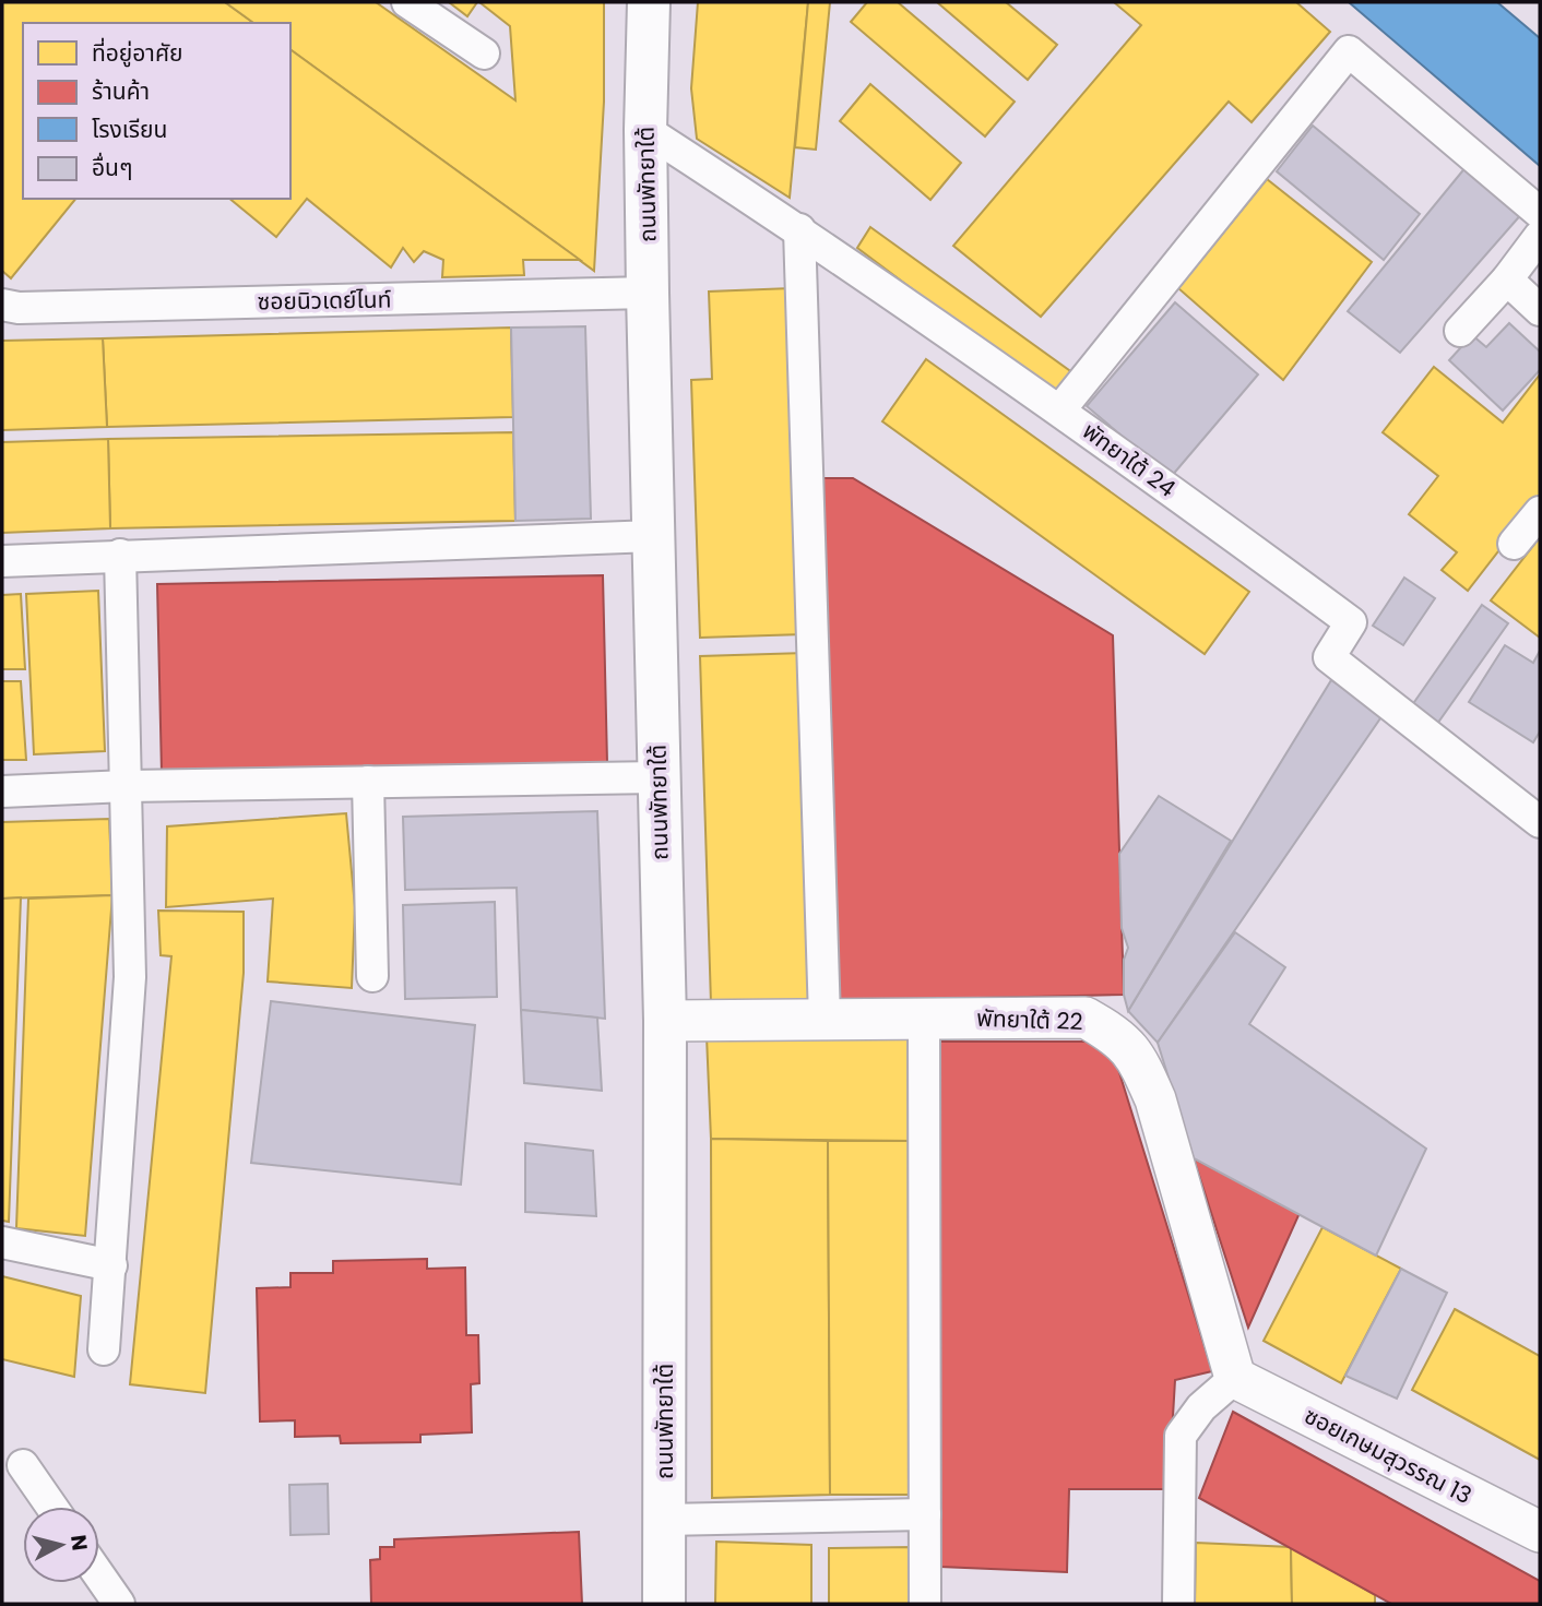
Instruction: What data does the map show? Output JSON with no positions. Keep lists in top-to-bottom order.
{
  "streets": {
    "main road": ["ถนนพัทยาใต้"],
    "street": [
      "ซอยนิวเดย์ไนท์",
      "พัทยาใต้ 24",
      "พัทยาใต้ 22",
      "ซอยเกษมสุวรรณ 13"
    ]
  },
  "crossings": [
    ["ถนนพัทยาใต้", "ซอยนิวเดย์ไนท์"],
    ["ถนนพัทยาใต้", "พัทยาใต้ 24"],
    ["ถนนพัทยาใต้", "พัทยาใต้ 22"],
    ["พัทยาใต้ 22", "ซอยเกษมสุวรรณ 13"]
  ],
  "legend": [
    "ที่อยู่อาศัย",
    "ร้านค้า",
    "โรงเรียน",
    "อื่นๆ"
  ],
  "north": "right"
}
